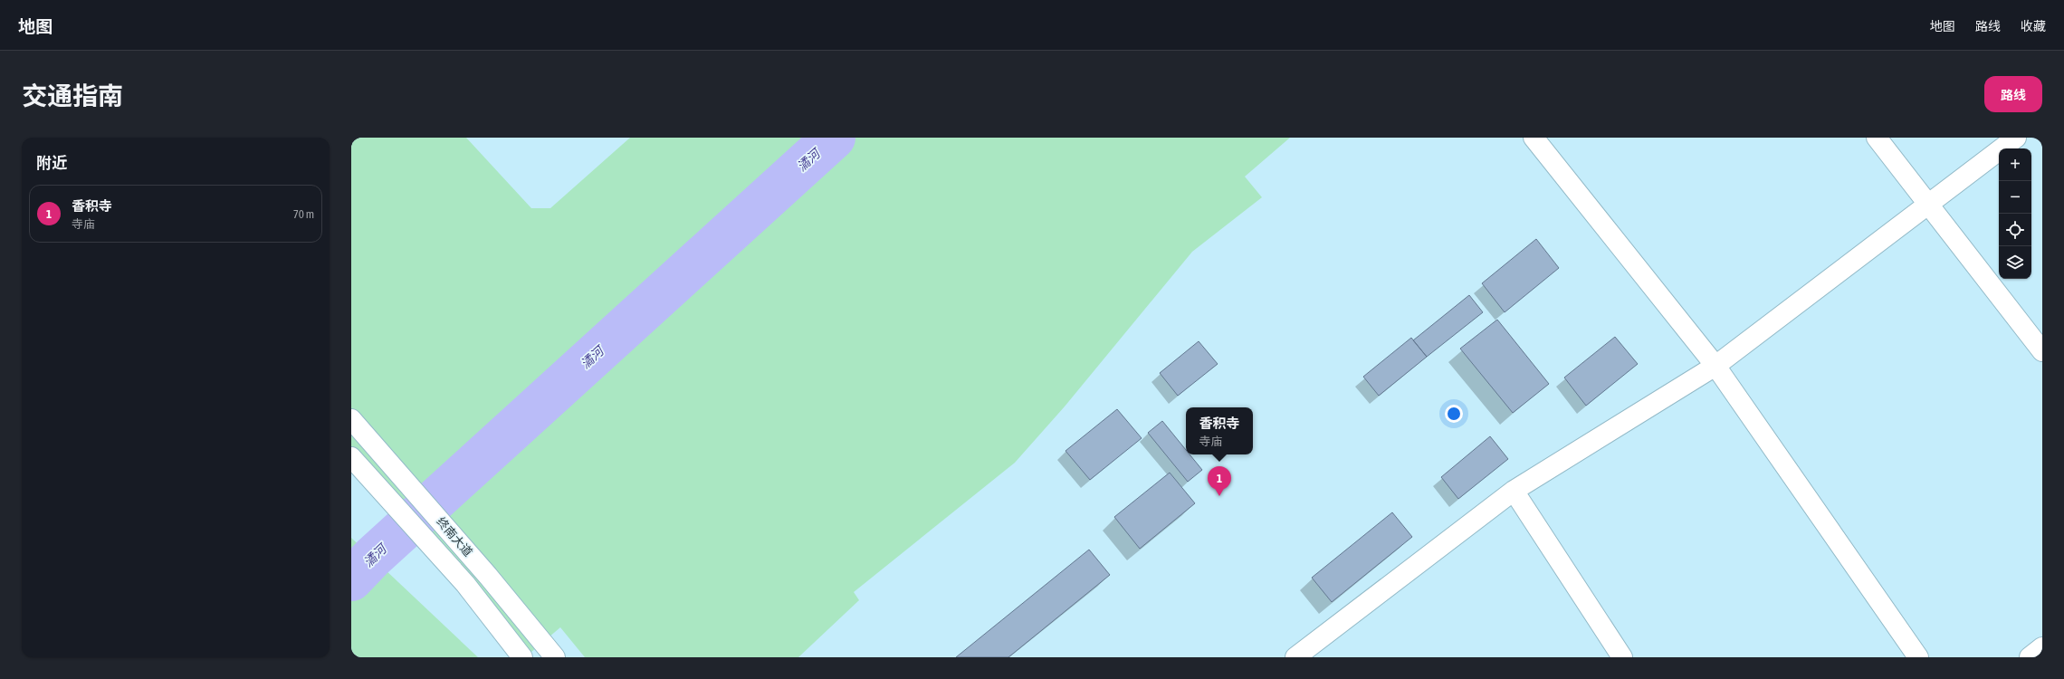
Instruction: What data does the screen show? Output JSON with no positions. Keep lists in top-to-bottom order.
{
  "streets": {
    "main road": ["终南大道"]
  },
  "water": ["潏河"],
  "page": {
    "header": "地图",
    "nav": ["地图", "路线", "收藏"],
    "title": "交通指南",
    "buttons": "路线",
    "heading": "附近",
    "map_buttons": ["+", "−"],
    "list": [
      {
        "mark": "1",
        "name": "香积寺",
        "note": "寺庙",
        "value": "70 m"
      }
    ],
    "popup": ["香积寺", "寺庙"],
    "pins": "1"
  }
}
